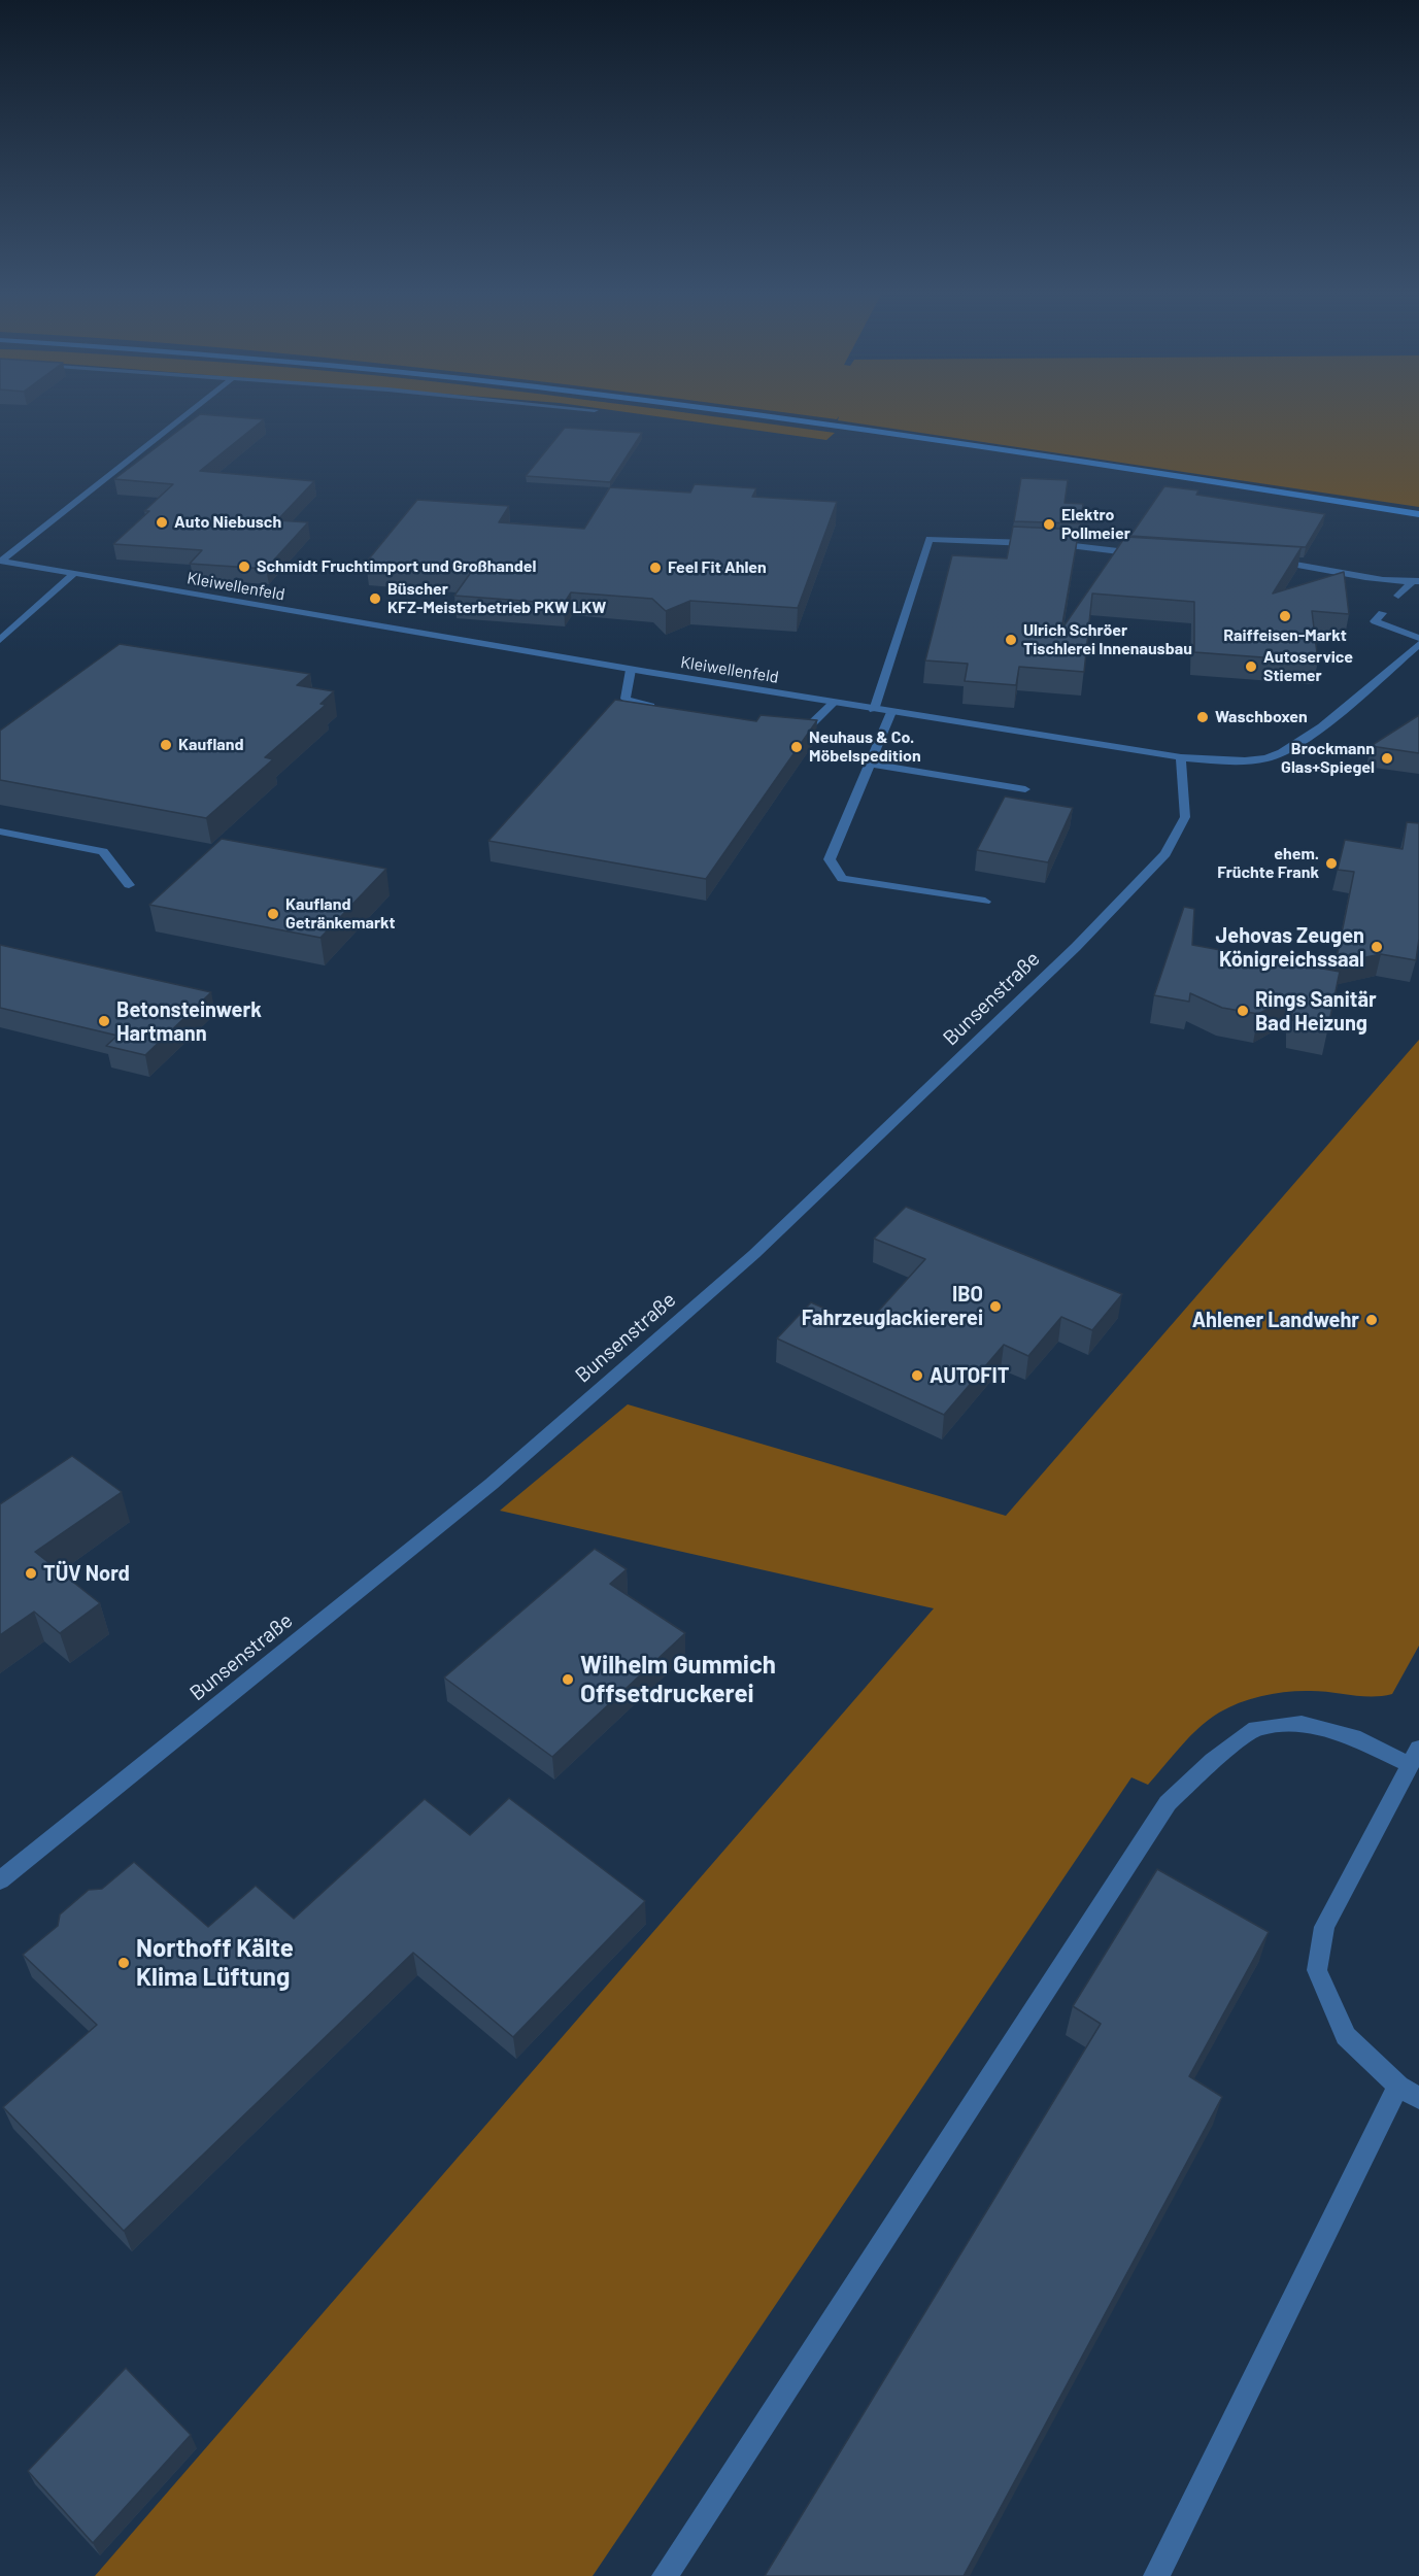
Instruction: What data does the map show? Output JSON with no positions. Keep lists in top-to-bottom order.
{
  "streets": {
    "street": ["Kleiwellenfeld", "Bunsenstraße"]
  },
  "crossings": [
    ["Kleiwellenfeld", "Bunsenstraße"]
  ],
  "places": [
    "Auto Niebusch",
    "Elektro Pollmeier",
    "Schmidt Fruchtimport und Großhandel",
    "Feel Fit Ahlen",
    "Büscher KFZ-Meisterbetrieb PKW LKW",
    "Raiffeisen-Markt",
    "Ulrich Schröer Tischlerei Innenausbau",
    "Autoservice Stiemer",
    "Waschboxen",
    "Kaufland",
    "Neuhaus & Co. Möbelspedition",
    "Brockmann Glas+Spiegel",
    "ehem. Früchte Frank",
    "Kaufland Getränkemarkt",
    "Jehovas Zeugen Königreichssaal",
    "Rings Sanitär Bad Heizung",
    "Betonsteinwerk Hartmann",
    "IBO Fahrzeuglackiererei",
    "Ahlener Landwehr",
    "AUTOFIT",
    "TÜV Nord",
    "Wilhelm Gummich Offsetdruckerei",
    "Northoff Kälte Klima Lüftung"
  ]
}
